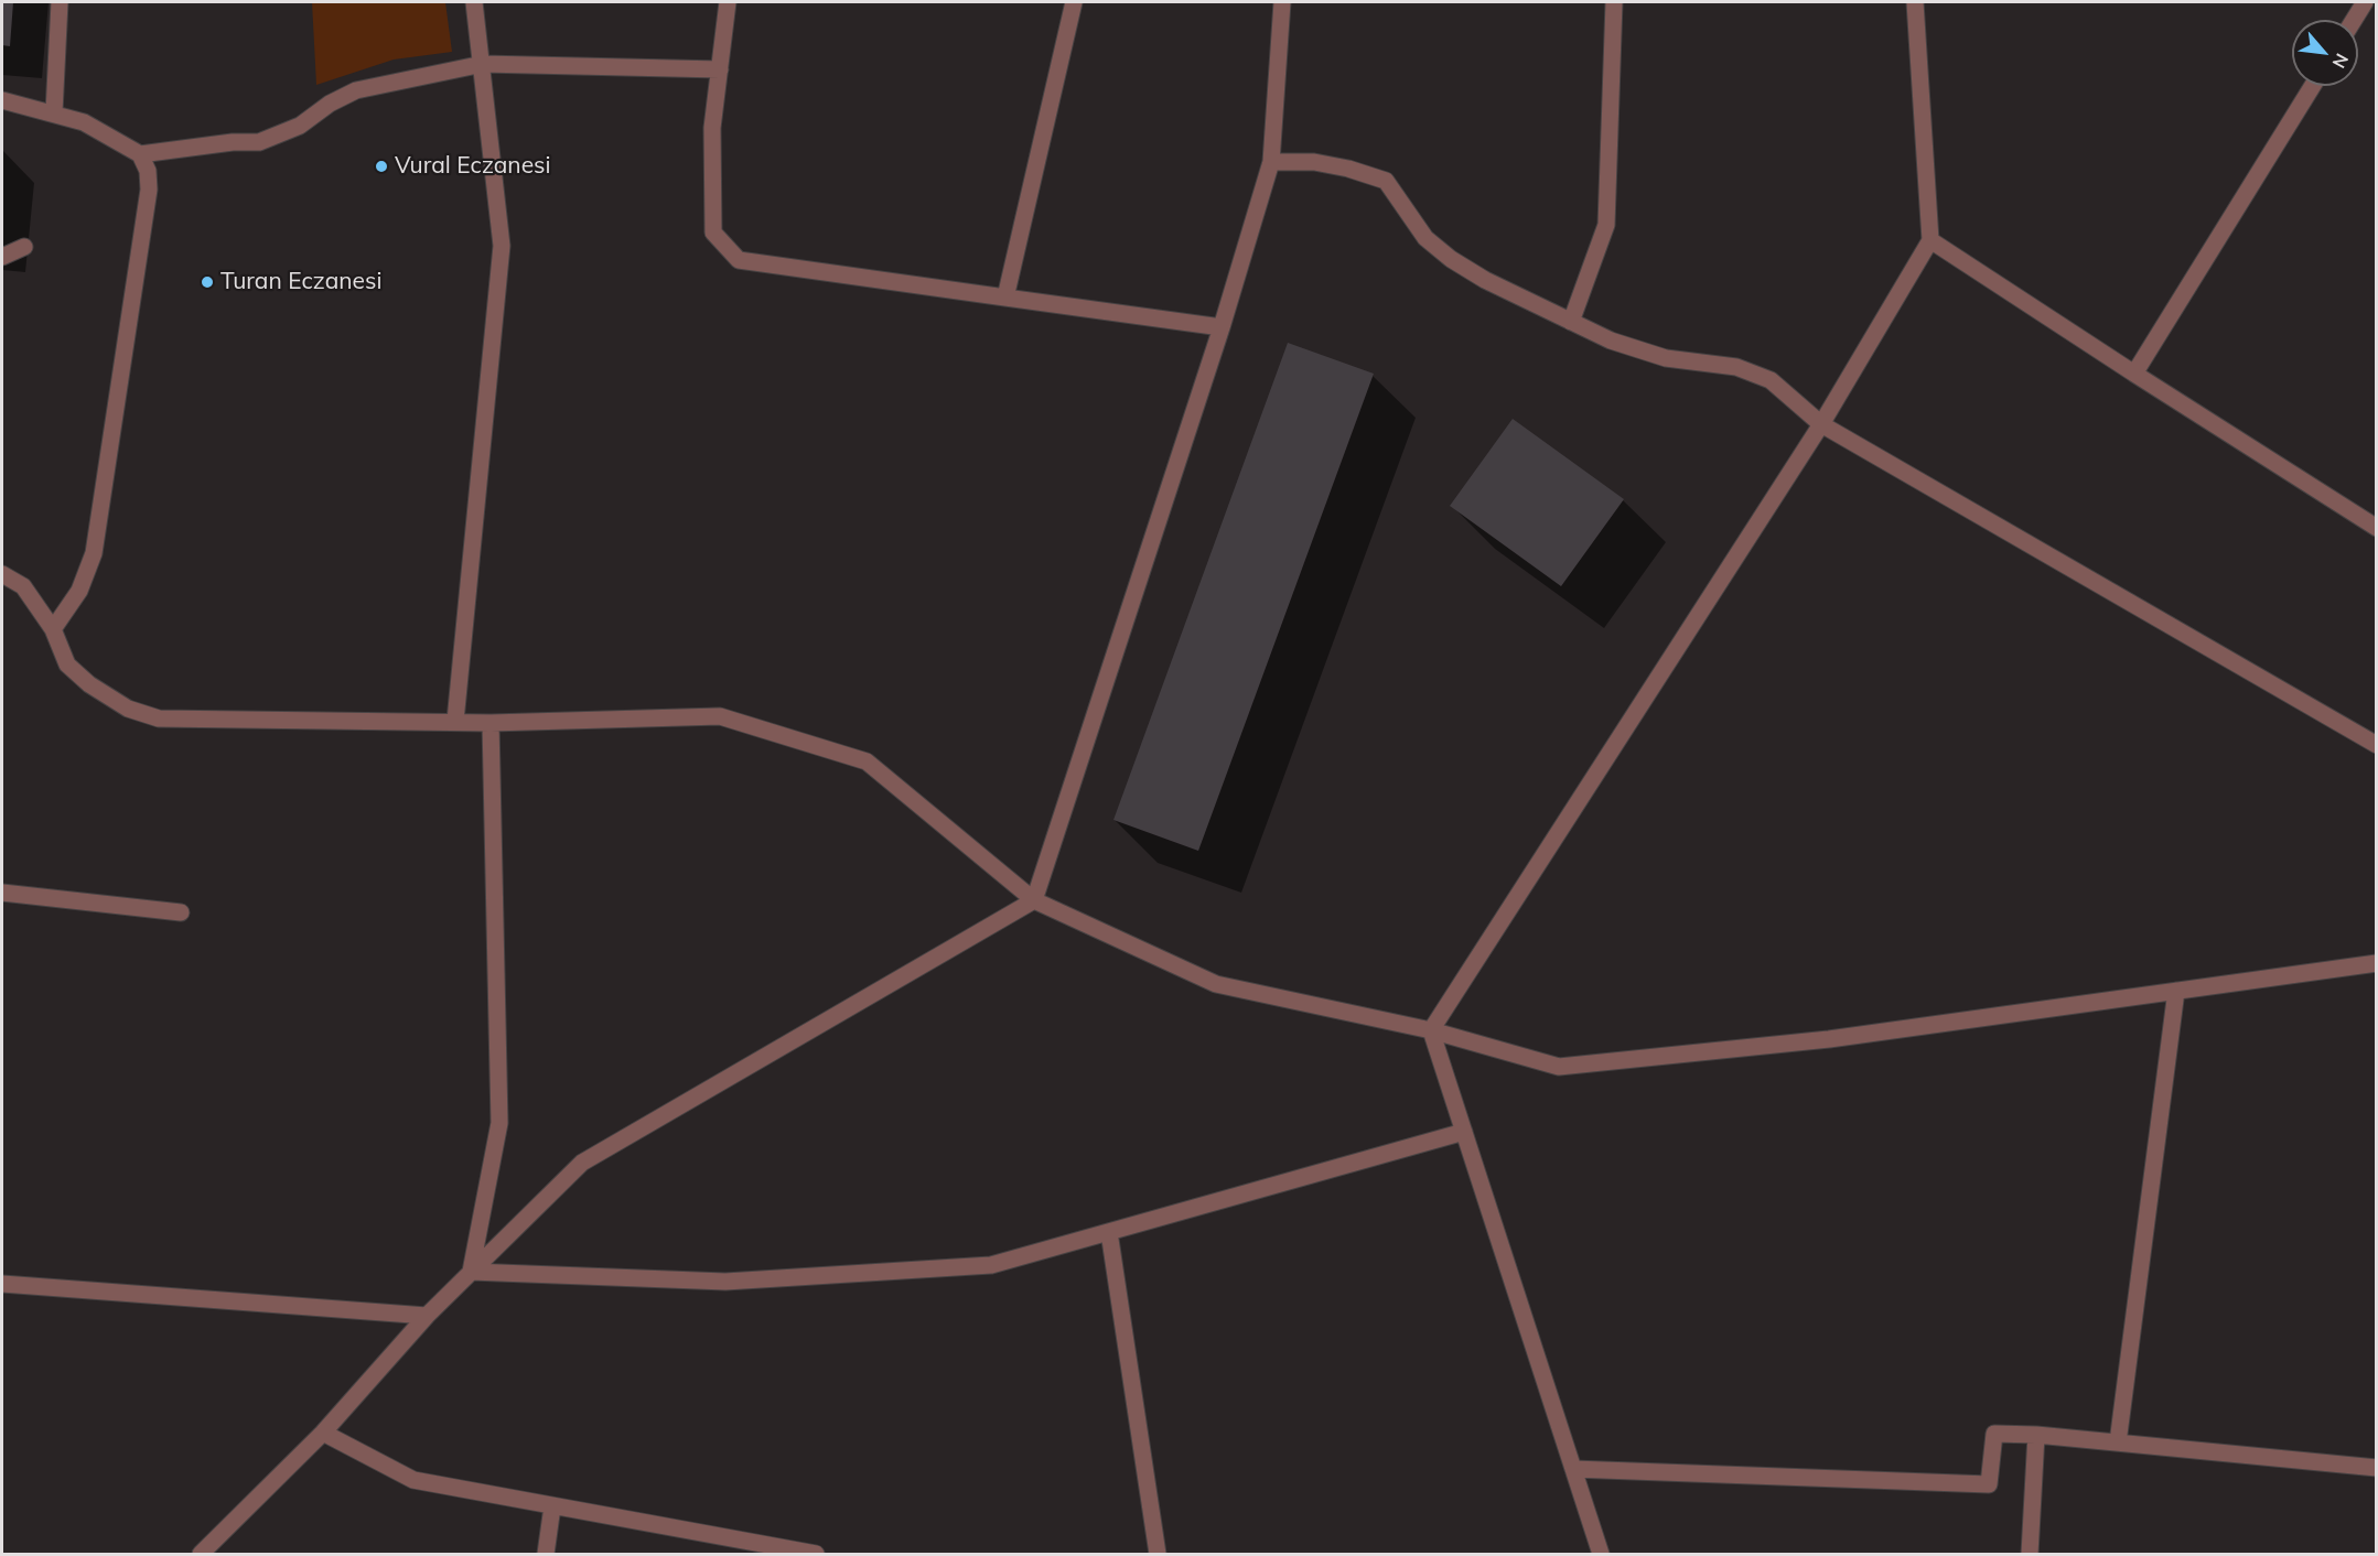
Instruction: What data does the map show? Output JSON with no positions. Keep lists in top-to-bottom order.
{
  "places": ["Vural Eczanesi", "Turan Eczanesi"],
  "north": "bottom right"
}
